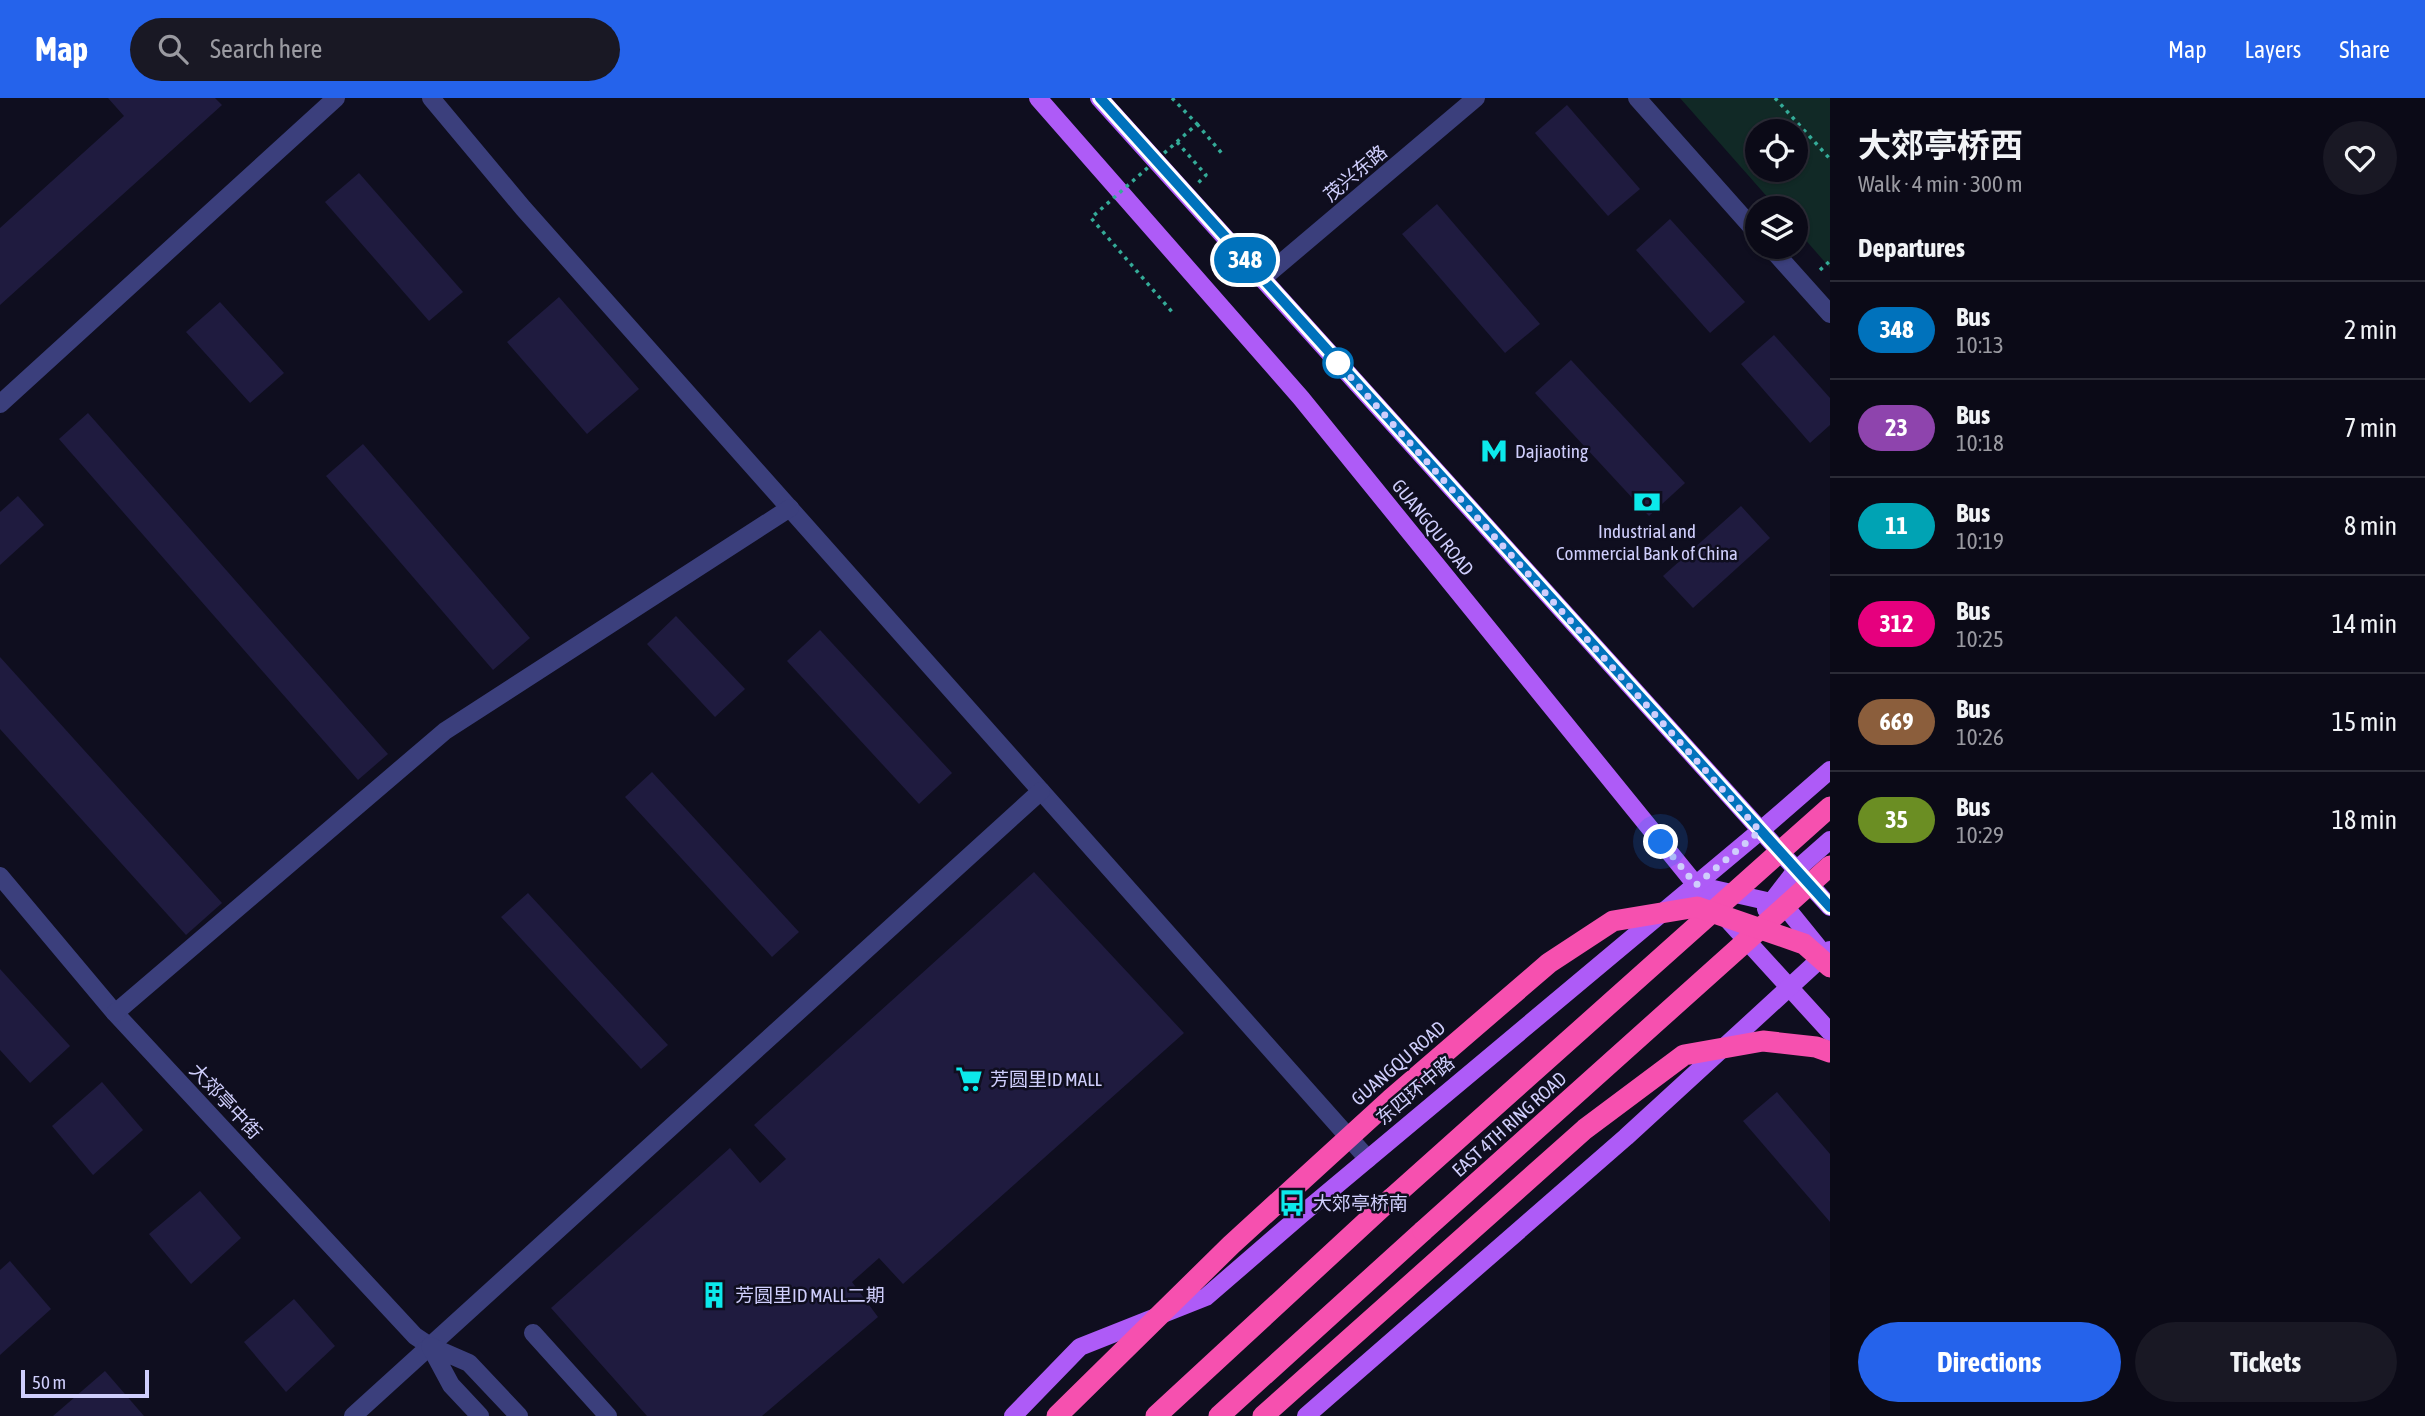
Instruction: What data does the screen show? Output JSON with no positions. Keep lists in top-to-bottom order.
{
  "streets": {
    "highway": ["GUANGQU ROAD", "EAST 4TH RING ROAD"],
    "main road": ["东四环中路"],
    "street": ["茂兴东路", "大郊亭中街"]
  },
  "crossings": [
    ["茂兴东路", "GUANGQU ROAD"],
    ["GUANGQU ROAD", "东四环中路"]
  ],
  "places": {
    "metro station": ["Dajiaoting"],
    "bank": ["Industrial and Commercial Bank of China"],
    "supermarket": ["芳圆里ID MALL"],
    "bus stop": ["大郊亭桥南"],
    "building": ["芳圆里ID MALL二期"]
  },
  "lines": ["bus line 348"],
  "scale_bar": "50 m",
  "page": {
    "header": "Map",
    "search": "Search here",
    "nav": ["Map", "Layers", "Share"],
    "on_map": "348",
    "heading": [
      ["大郊亭桥西", "Walk · 4 min · 300 m"],
      "Departures"
    ],
    "list": [
      {
        "mark": "348",
        "name": "Bus",
        "note": "10:13",
        "value": "2 min"
      },
      {
        "mark": "23",
        "name": "Bus",
        "note": "10:18",
        "value": "7 min"
      },
      {
        "mark": "11",
        "name": "Bus",
        "note": "10:19",
        "value": "8 min"
      },
      {
        "mark": "312",
        "name": "Bus",
        "note": "10:25",
        "value": "14 min"
      },
      {
        "mark": "669",
        "name": "Bus",
        "note": "10:26",
        "value": "15 min"
      },
      {
        "mark": "35",
        "name": "Bus",
        "note": "10:29",
        "value": "18 min"
      }
    ],
    "buttons": ["Directions", "Tickets"],
    "scale": "50 m"
  }
}
